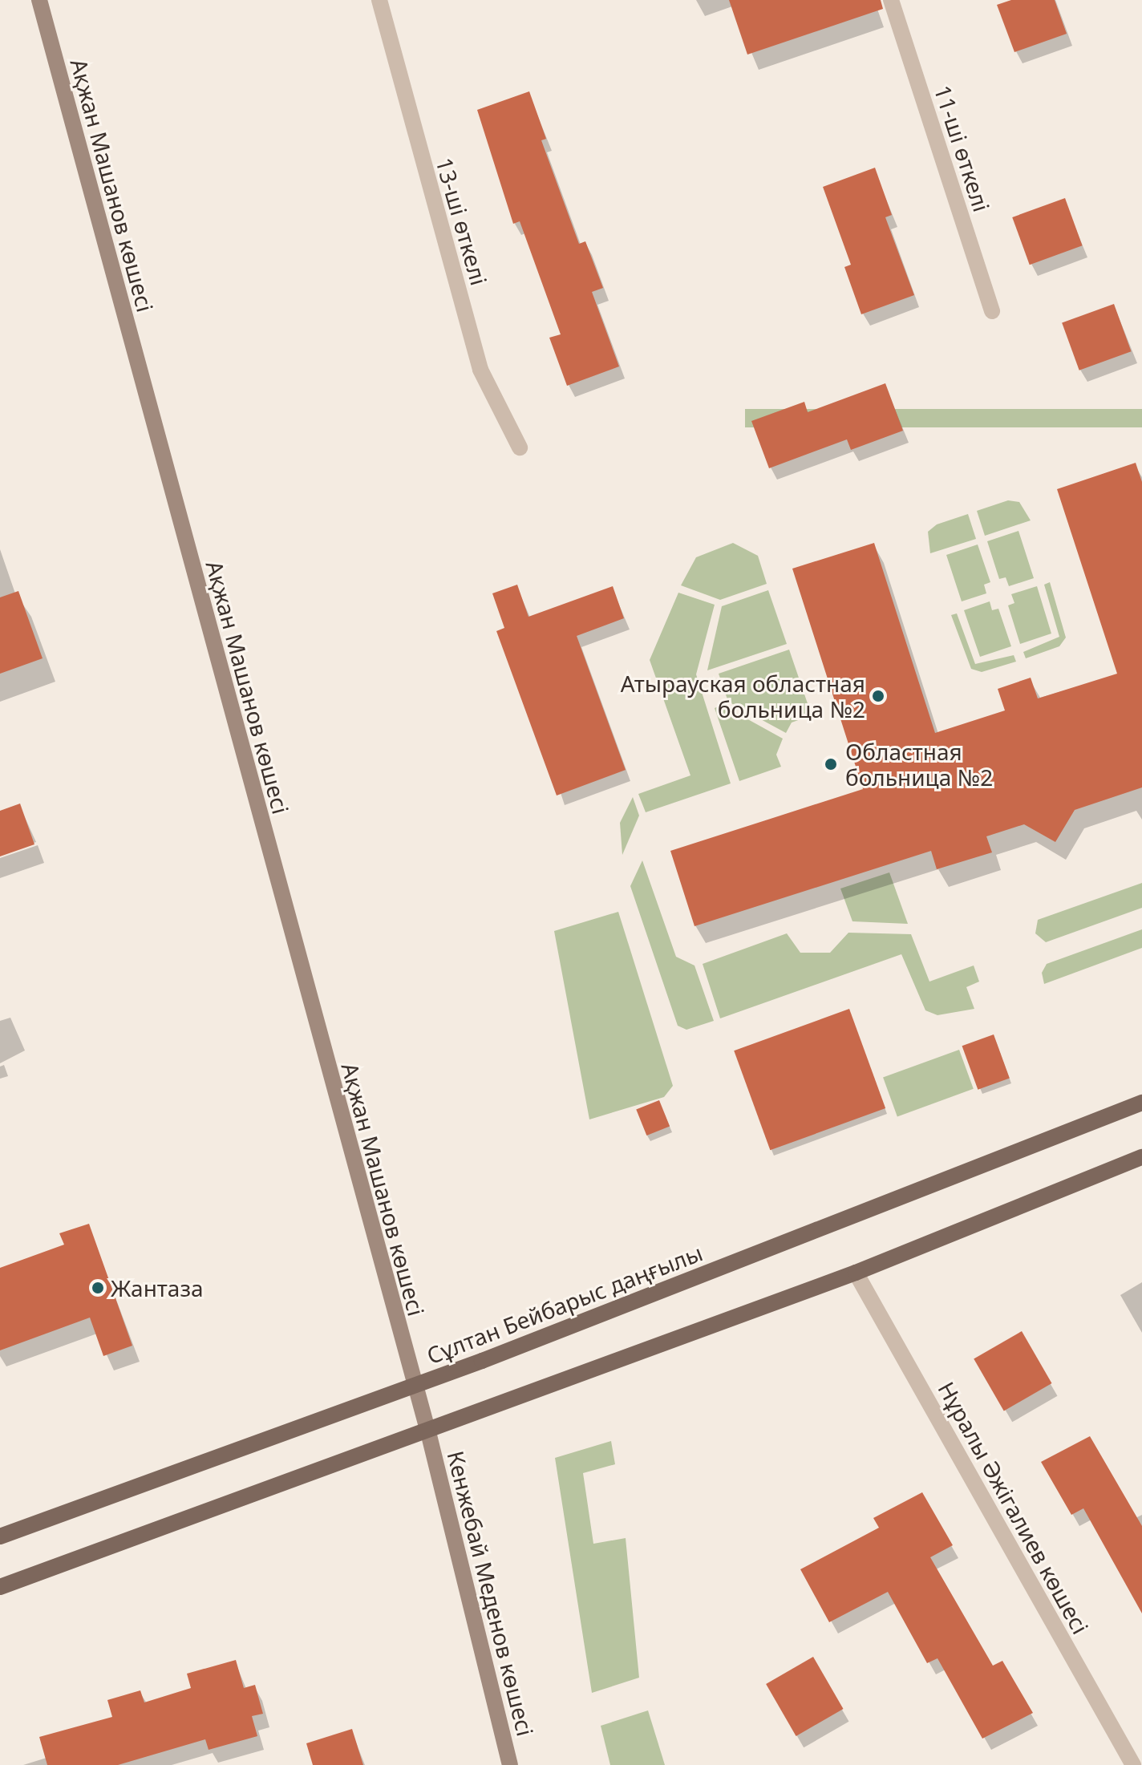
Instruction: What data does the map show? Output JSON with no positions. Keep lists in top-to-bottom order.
{
  "streets": {
    "main road": ["Сұлтан Бейбарыс даңғылы"],
    "street": [
      "11-ші өткелі",
      "Ақжан Машанов көшесі",
      "13-ші өткелі",
      "Нұралы Әжiгалиев көшесi",
      "Кенжебай Меденов көшесі"
    ]
  },
  "crossings": [
    ["Ақжан Машанов көшесі", "Сұлтан Бейбарыс даңғылы"],
    ["Ақжан Машанов көшесі", "Кенжебай Меденов көшесі"]
  ],
  "places": ["Атырауская областная больница №2", "Областная больница №2", "Жантаза"]
}
